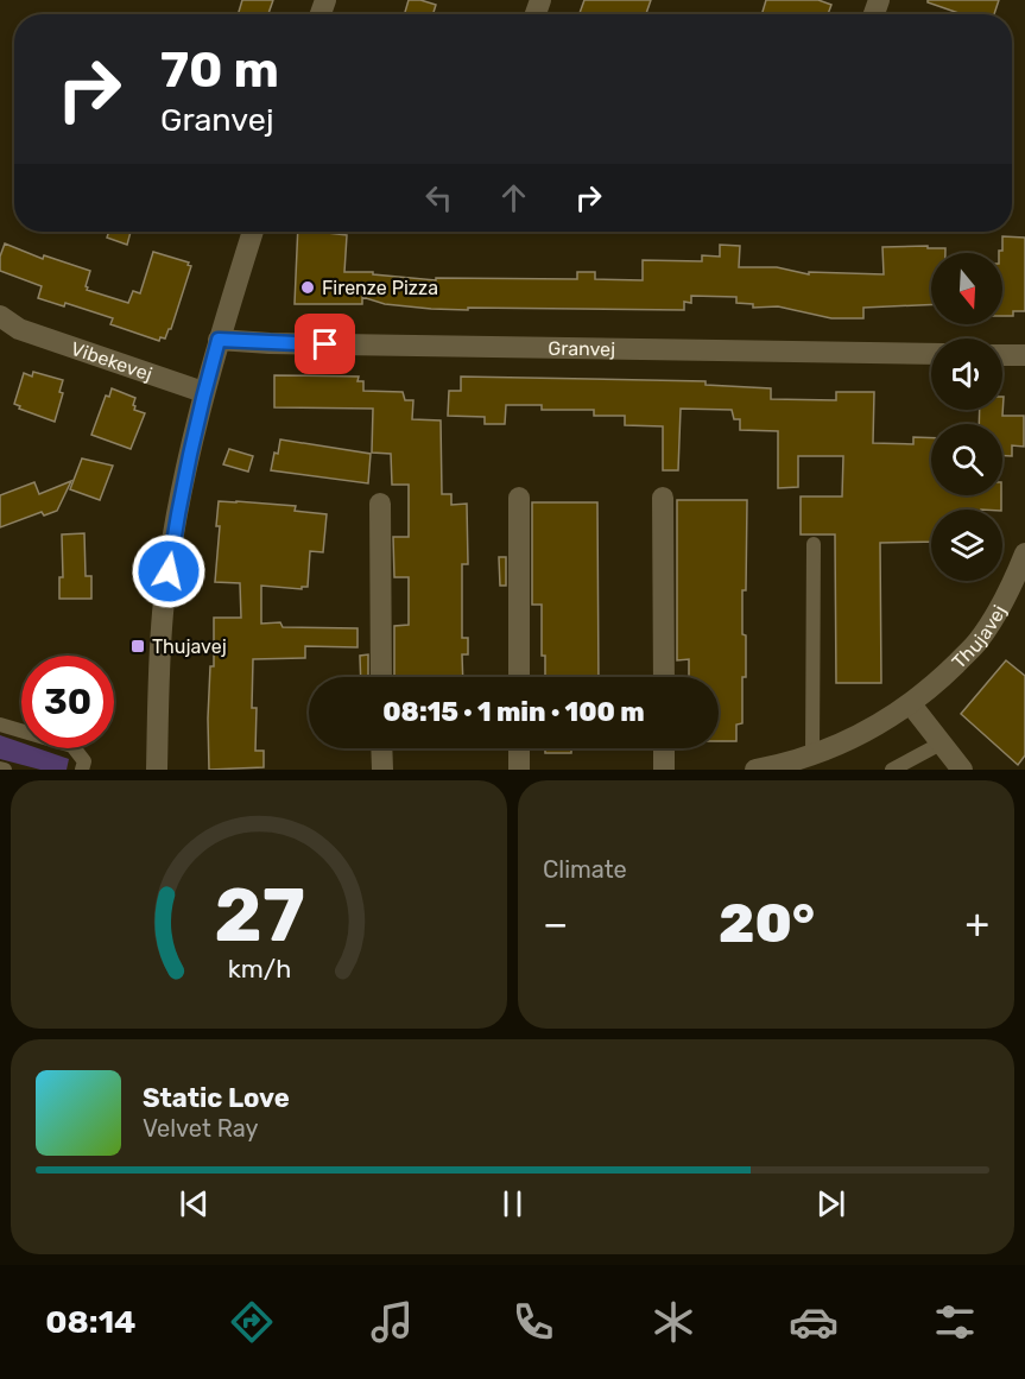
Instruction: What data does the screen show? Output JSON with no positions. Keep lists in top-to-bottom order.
{
  "streets": {
    "street": ["Granvej", "Vibekevej", "Thujavej"]
  },
  "places": {
    "other": ["Firenze Pizza"],
    "transit": ["Thujavej"]
  },
  "north": "bottom",
  "page": {
    "turn": ["70 m", "Granvej"],
    "limit": "30",
    "trip": "08:15 · 1 min · 100 m",
    "tile": "Climate",
    "heat": ["−", "20°", "+"],
    "song": ["Static Love", "Velvet Ray"],
    "tabs": "08:14",
    "gauge": ["27", "km/h"]
  }
}
